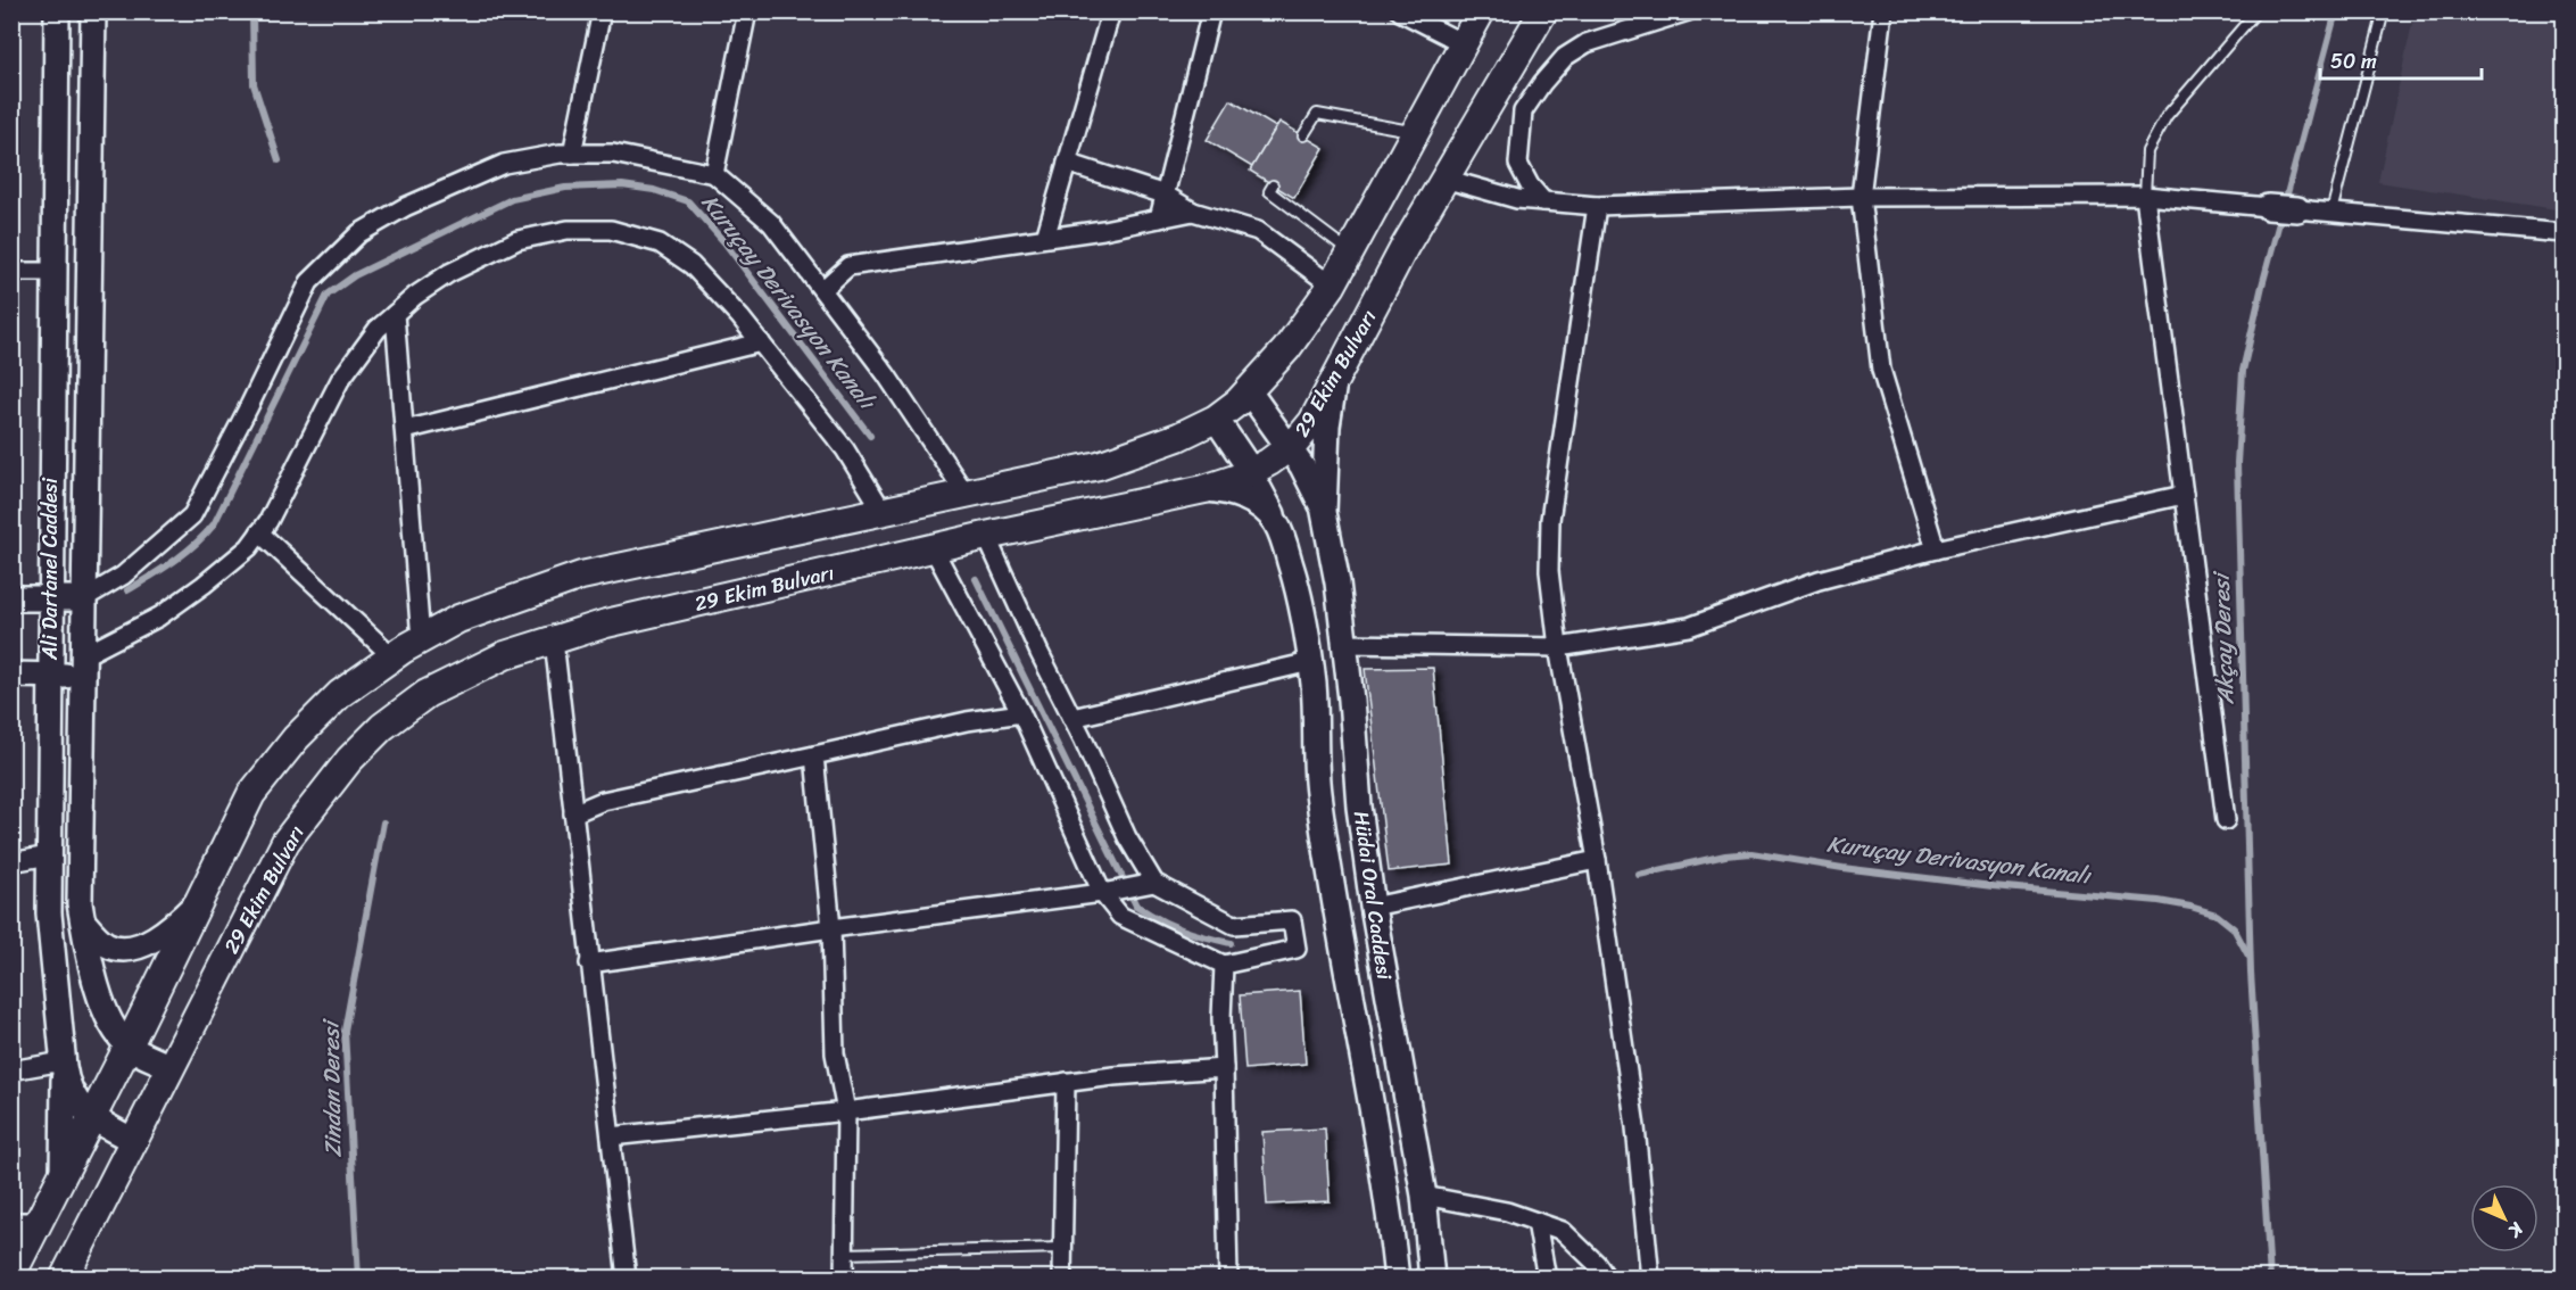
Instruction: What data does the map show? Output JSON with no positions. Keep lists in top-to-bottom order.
{
  "streets": {
    "main road": ["29 Ekim Bulvarı", "Ali Dartanel Caddesi", "Hüdai Oral Caddesi"]
  },
  "crossings": [
    ["29 Ekim Bulvarı", "Ali Dartanel Caddesi"],
    ["29 Ekim Bulvarı", "Hüdai Oral Caddesi"]
  ],
  "water": ["Kuruçay Derivasyon Kanalı", "Akçay Deresi", "Zindan Deresi"],
  "scale_bar": "50 m",
  "north": "bottom right"
}
